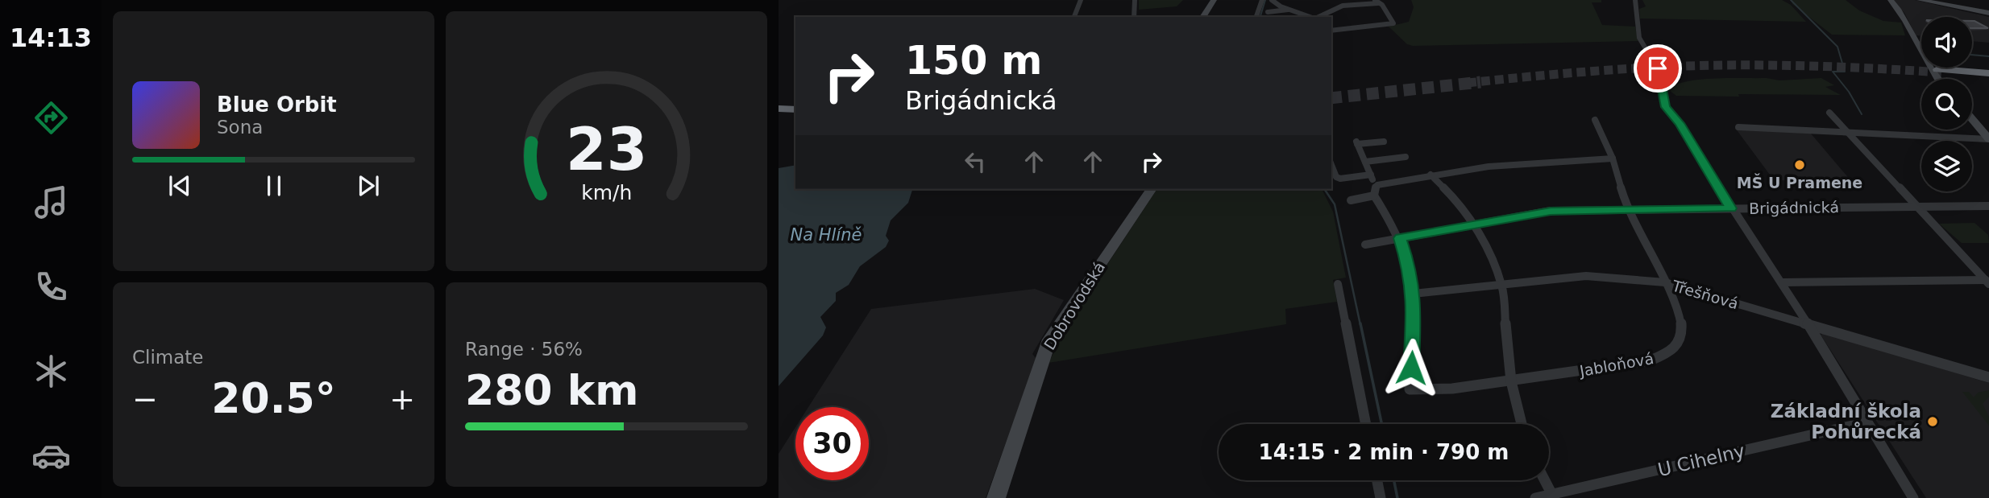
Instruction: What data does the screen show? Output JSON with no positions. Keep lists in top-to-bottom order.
{
  "streets": {
    "main road": ["Dobrovodská"],
    "street": [
      "Brigádnická",
      "Třešňová",
      "Jabloňová",
      "U Cihelny"
    ]
  },
  "crossings": [
    ["Brigádnická", "Jabloňová"],
    ["Třešňová", "Jabloňová"]
  ],
  "water": ["Na Hlíně"],
  "places": ["MŠ U Pramene", "Základní škola Pohůrecká"],
  "page": {
    "tabs": "14:13",
    "turn": ["150 m", "Brigádnická"],
    "song": ["Blue Orbit", "Sona"],
    "tile": [
      "Climate",
      ["Range · 56%", "280 km"]
    ],
    "heat": ["−", "20.5°", "+"],
    "limit": "30",
    "trip": "14:15 · 2 min · 790 m",
    "gauge": ["23", "km/h"]
  }
}
